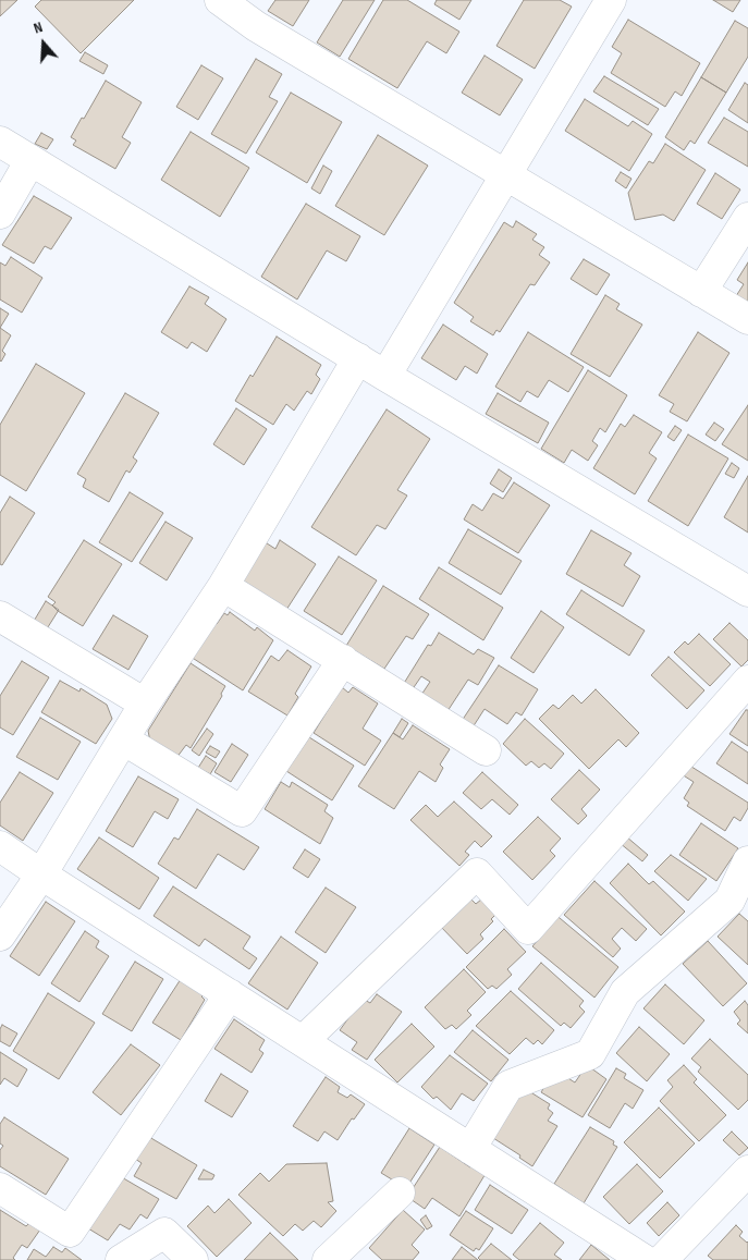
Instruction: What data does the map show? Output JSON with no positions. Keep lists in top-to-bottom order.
{
  "north": "top"
}
